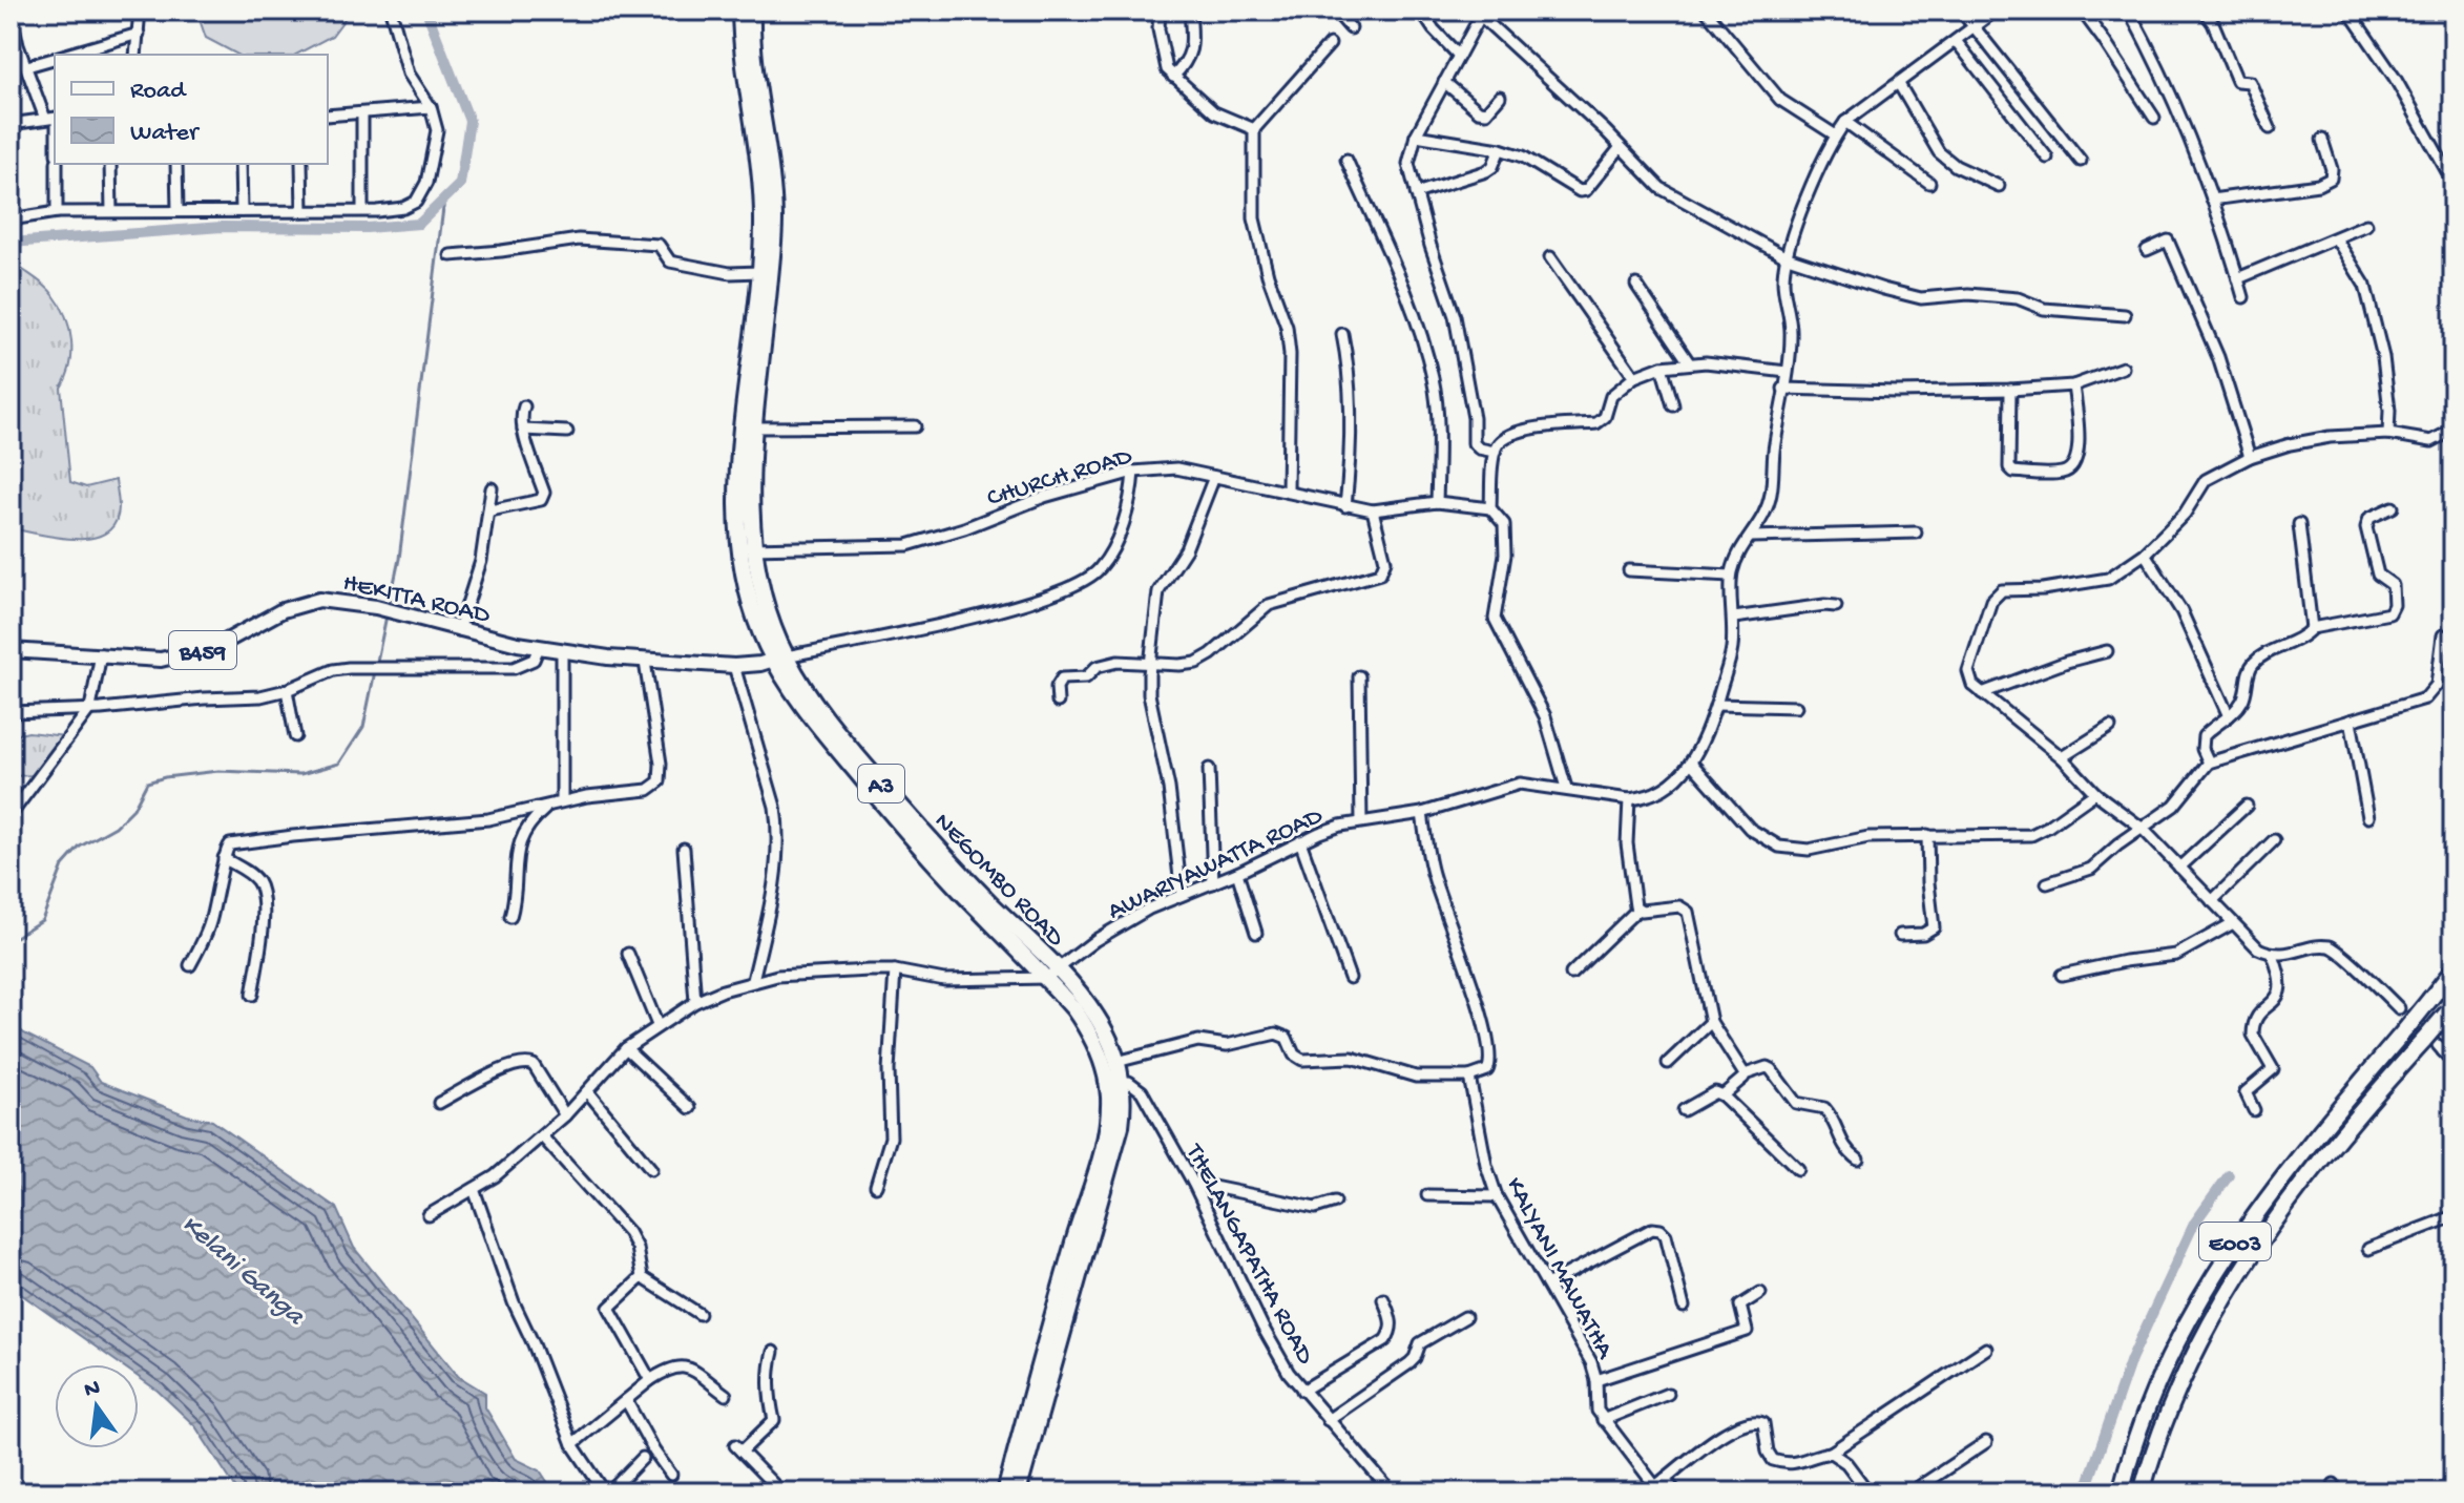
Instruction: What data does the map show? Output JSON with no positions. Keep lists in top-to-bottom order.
{
  "streets": {
    "highway": ["A3", "NEGOMBO ROAD", "E003"],
    "main road": ["HEKITTA ROAD", "B459"],
    "street": [
      "CHURCH ROAD",
      "AWARIYAWATTA ROAD",
      "THELANGAPATHA ROAD",
      "KALYANI MAWATHA"
    ]
  },
  "crossings": [
    ["CHURCH ROAD", "NEGOMBO ROAD"],
    ["HEKITTA ROAD", "NEGOMBO ROAD"],
    ["AWARIYAWATTA ROAD", "NEGOMBO ROAD"],
    ["NEGOMBO ROAD", "THELANGAPATHA ROAD"]
  ],
  "water": ["Kelani Ganga"],
  "legend": ["Road", "Water"],
  "north": "top"
}
